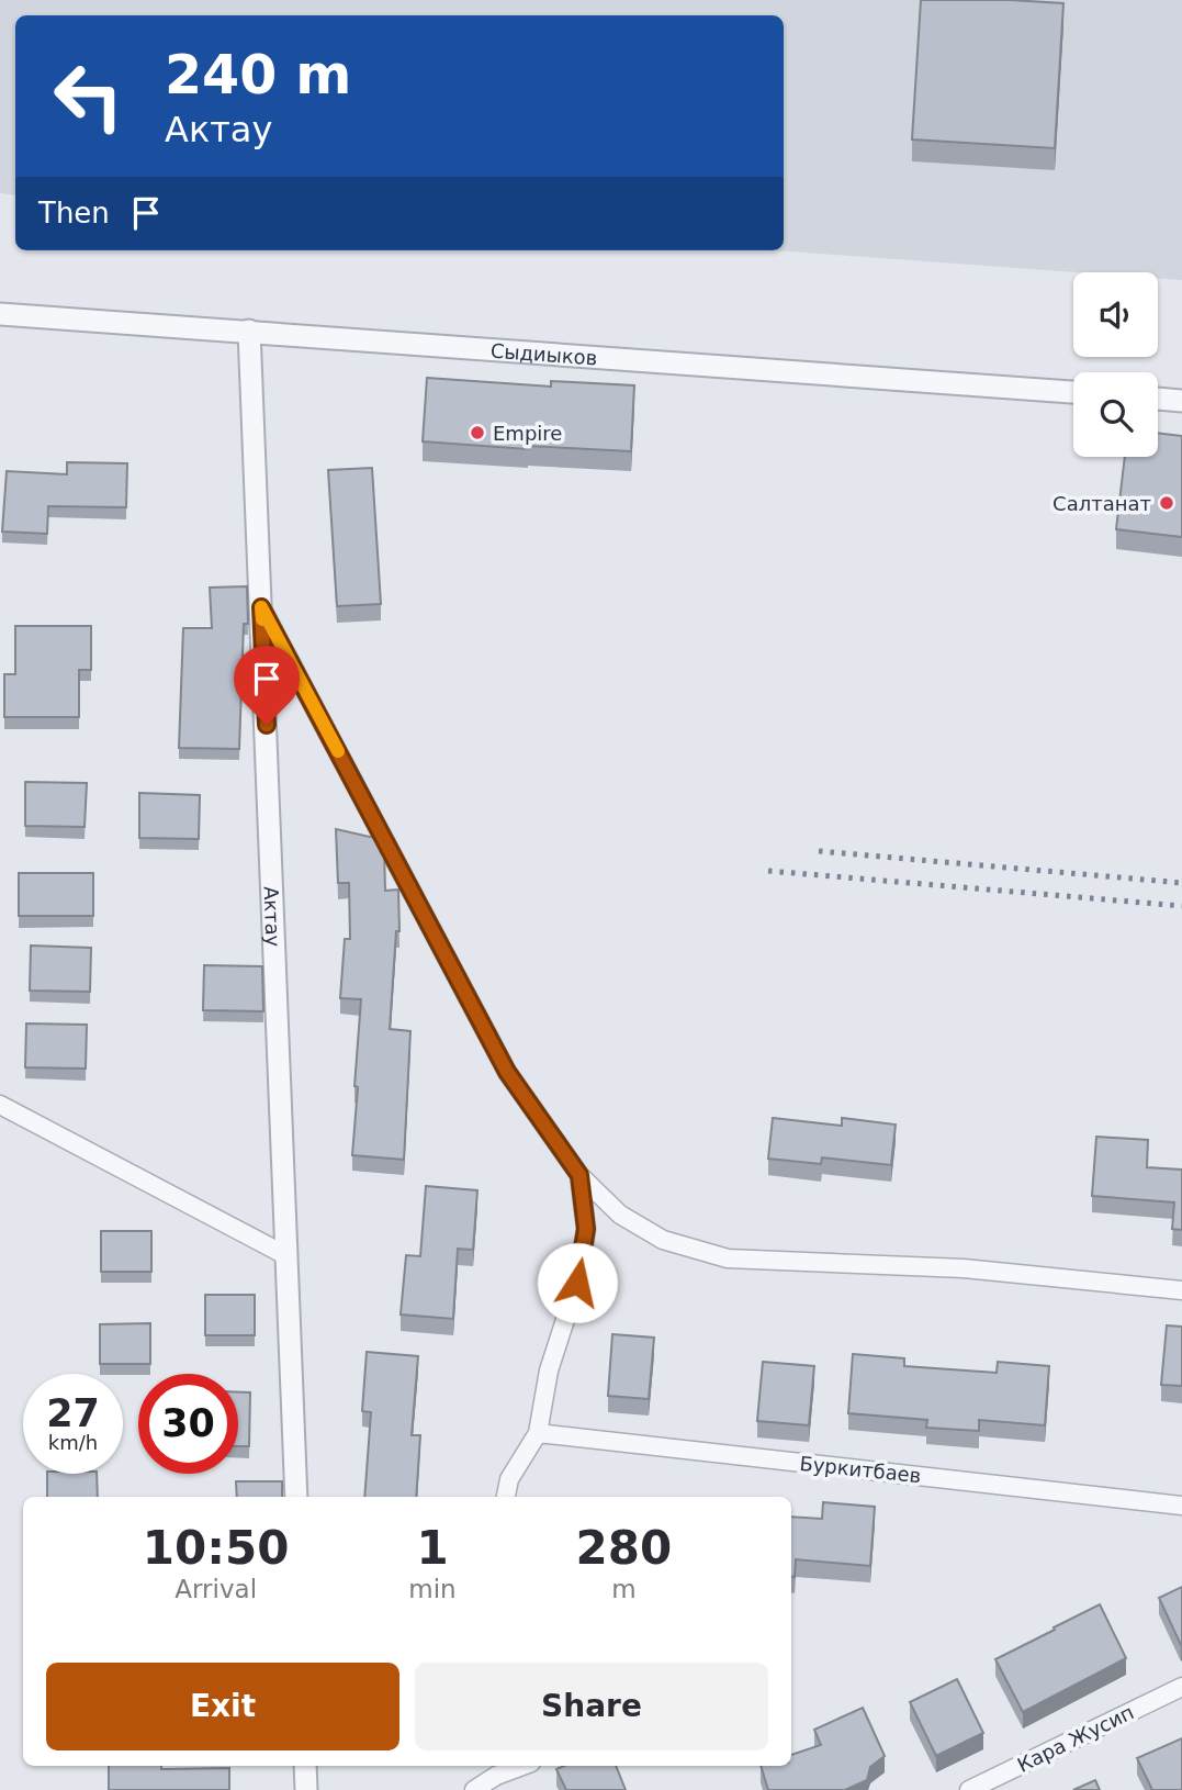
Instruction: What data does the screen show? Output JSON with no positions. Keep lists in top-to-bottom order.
{
  "streets": {
    "street": [
      "Сыдиыков",
      "Актау",
      "Буркитбаев",
      "Кара Жусип"
    ]
  },
  "crossings": [
    ["Сыдиыков", "Актау"]
  ],
  "places": ["Empire", "Салтанат"],
  "page": {
    "turn": ["240 m", "Актау"],
    "then": "Then",
    "speed": "27 km/h",
    "limit": "30",
    "eta": [
      "10:50",
      "Arrival",
      "1",
      "min",
      "280",
      "m"
    ],
    "buttons": ["Exit", "Share"]
  }
}
